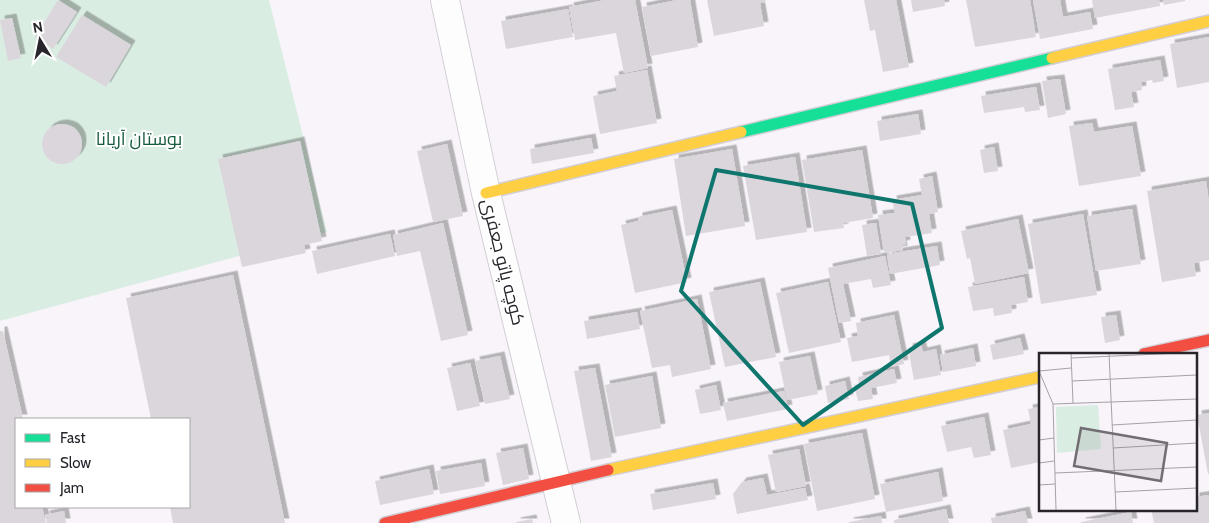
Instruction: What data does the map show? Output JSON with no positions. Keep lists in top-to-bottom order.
{
  "streets": {
    "street": ["کوچه پاتو جعفری"]
  },
  "parks": ["بوستان آریانا"],
  "legend": ["Fast", "Slow", "Jam"],
  "north": "top"
}
